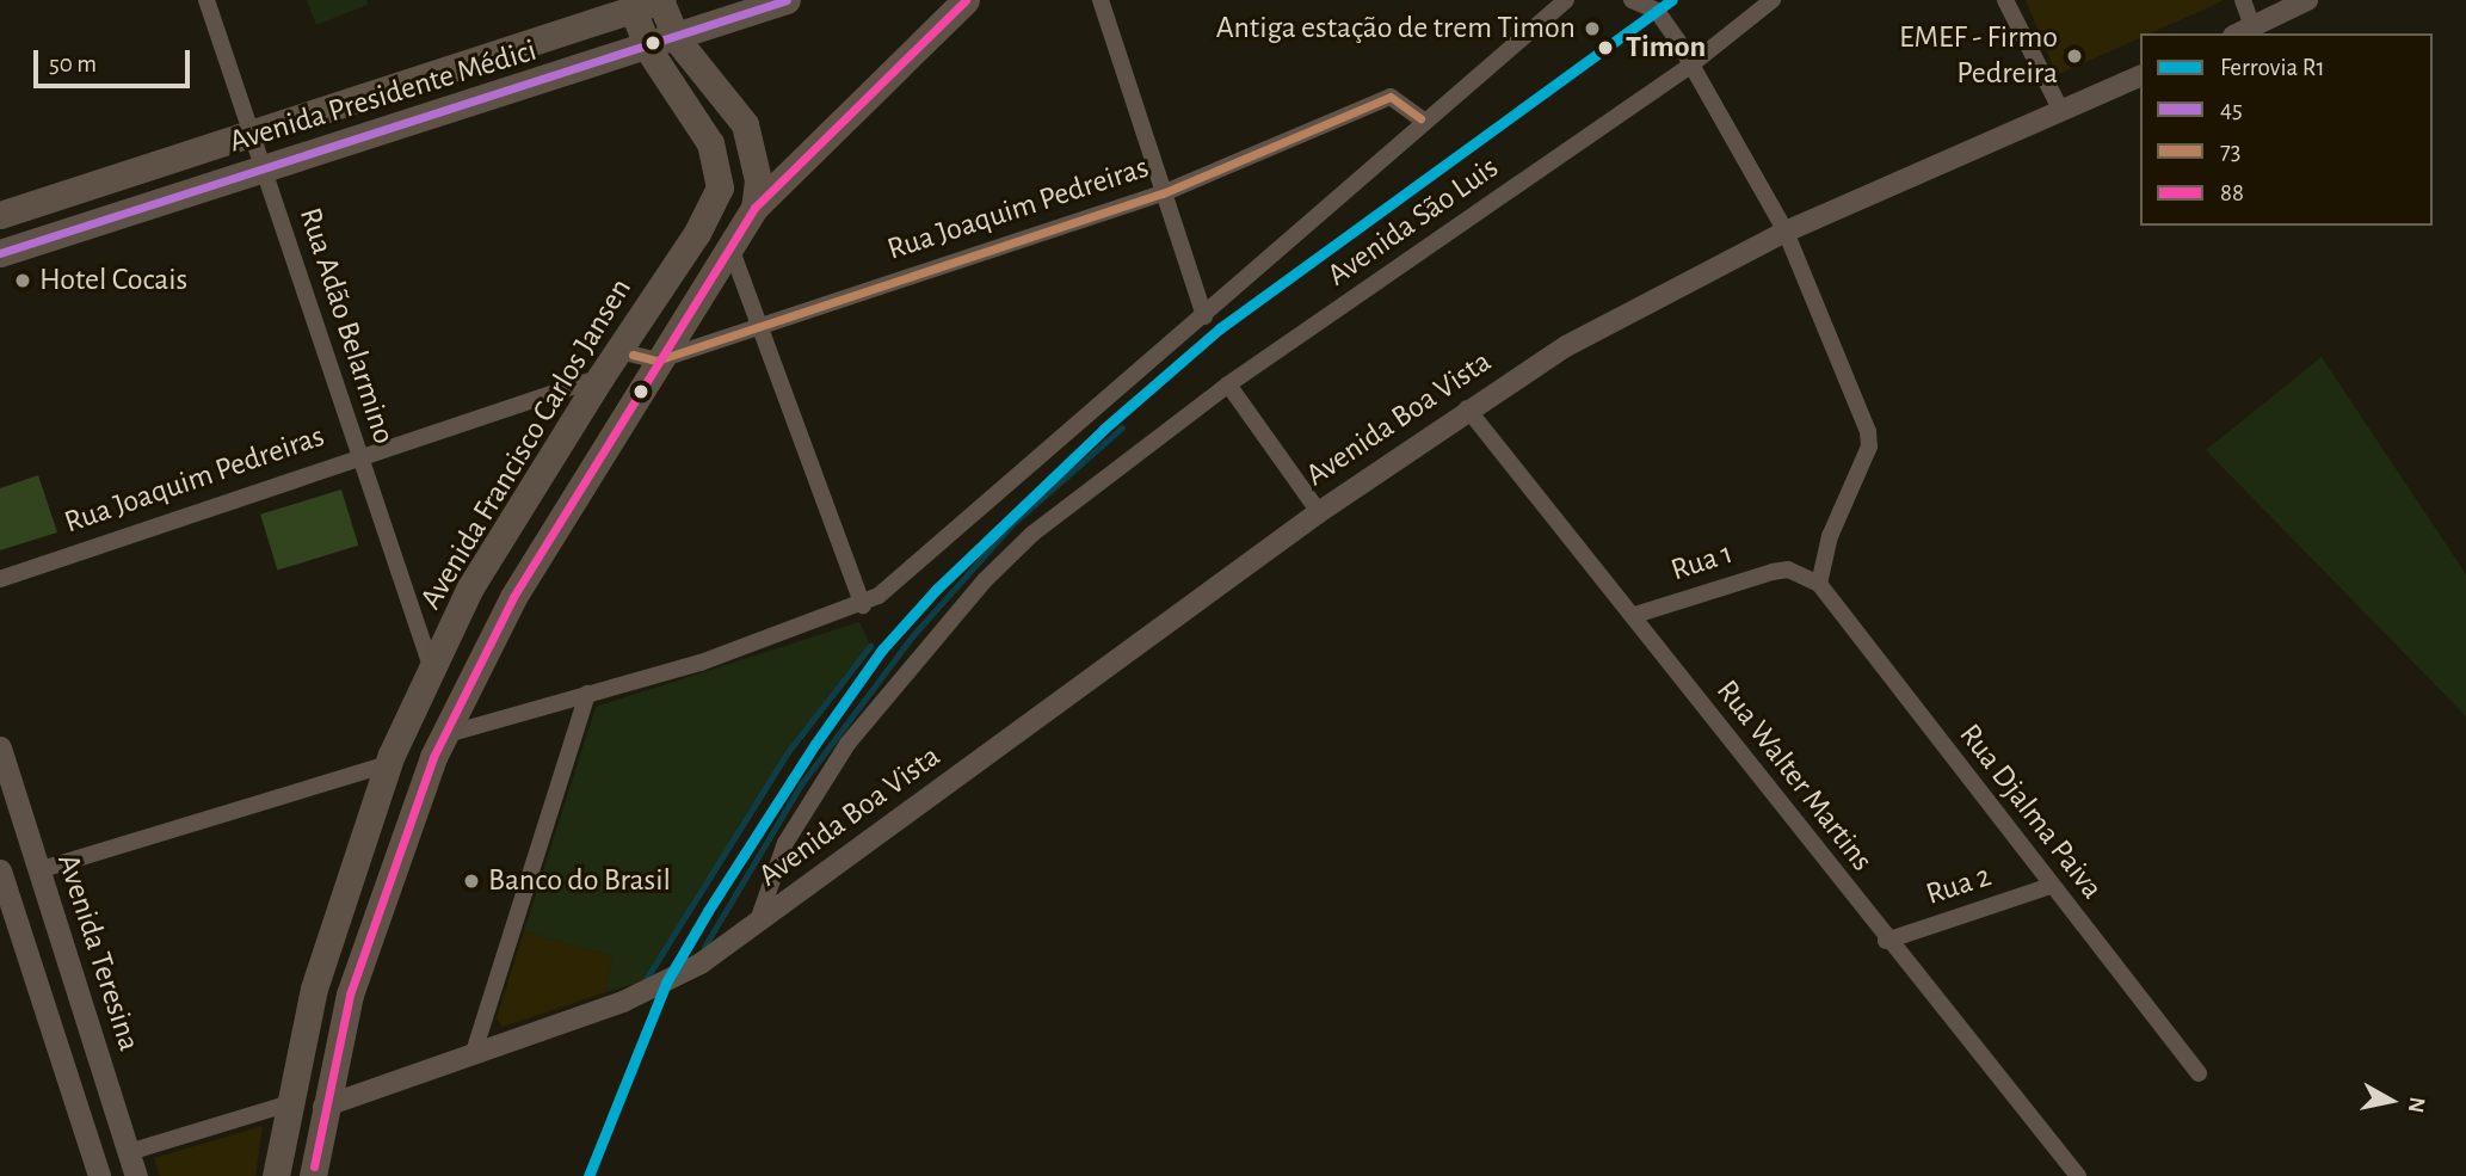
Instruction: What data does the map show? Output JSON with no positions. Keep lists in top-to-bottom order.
{
  "streets": {
    "main road": ["Avenida Presidente Médici", "Avenida Francisco Carlos Jansen", "Avenida Teresina"],
    "street": [
      "Rua Joaquim Pedreiras",
      "Avenida São Luis",
      "Rua Adão Belarmino",
      "Avenida Boa Vista",
      "Rua 1",
      "Rua Walter Martins",
      "Rua Djalma Paiva",
      "Rua 2"
    ]
  },
  "crossings": [
    ["Avenida Presidente Médici", "Rua Adão Belarmino"],
    ["Avenida Presidente Médici", "Avenida Francisco Carlos Jansen"],
    ["Rua Joaquim Pedreiras", "Avenida São Luis"],
    ["Rua Joaquim Pedreiras", "Rua Adão Belarmino"],
    ["Rua Joaquim Pedreiras", "Avenida Francisco Carlos Jansen"],
    ["Avenida São Luis", "Avenida Boa Vista"],
    ["Rua Adão Belarmino", "Avenida Francisco Carlos Jansen"],
    ["Avenida Boa Vista", "Rua Walter Martins"],
    ["Rua 1", "Rua Walter Martins"],
    ["Rua 1", "Rua Djalma Paiva"],
    ["Rua Walter Martins", "Rua 2"],
    ["Rua Djalma Paiva", "Rua 2"]
  ],
  "places": [
    "Antiga estação de trem Timon",
    "Timon",
    "EMEF - Firmo Pedreira",
    "Hotel Cocais",
    "Banco do Brasil"
  ],
  "lines": [
    "rail line R1",
    "transit line 45",
    "transit line 88",
    "transit line 73"
  ],
  "legend": [
    "Ferrovia R1",
    "45",
    "73",
    "88"
  ],
  "scale_bar": "50 m",
  "north": "right"
}
